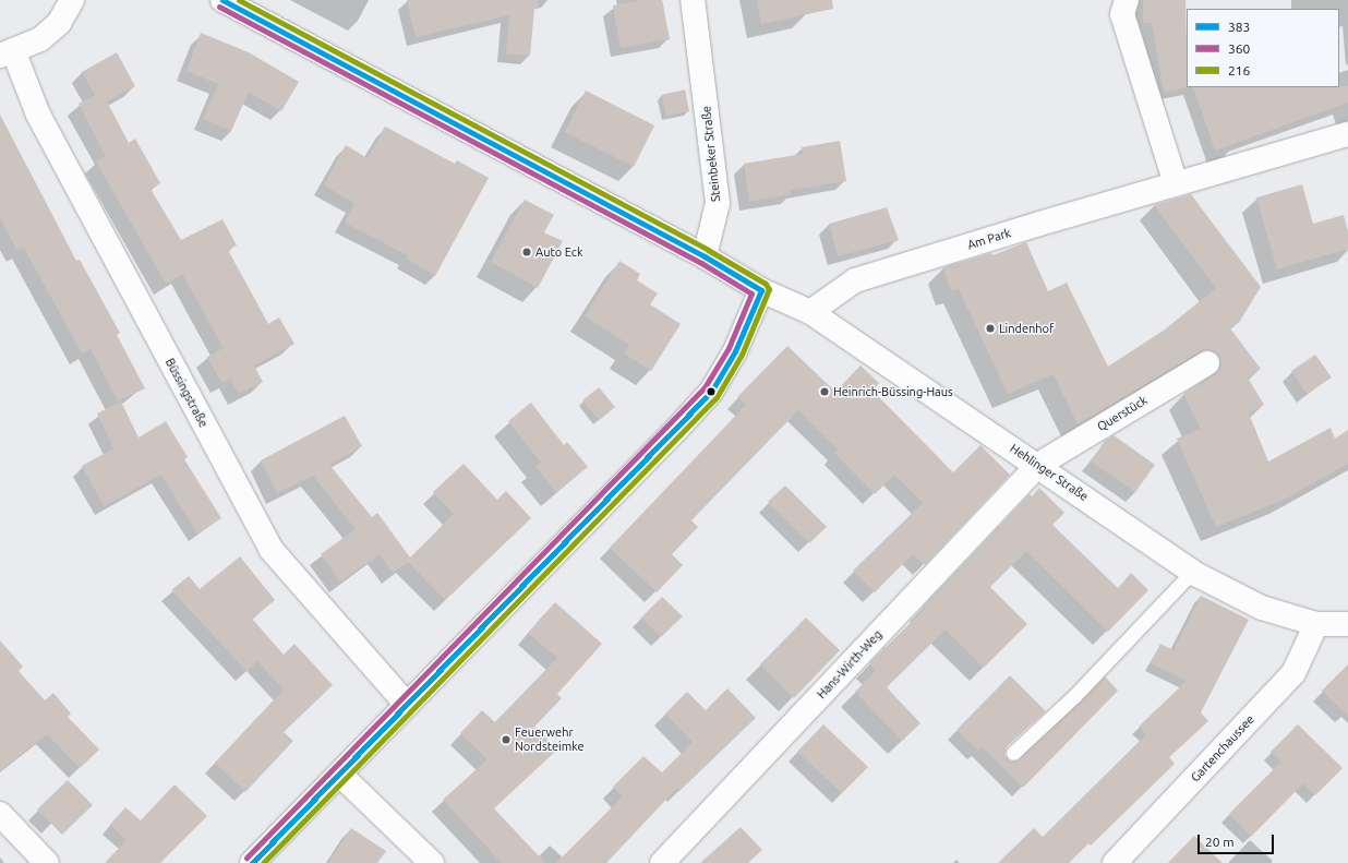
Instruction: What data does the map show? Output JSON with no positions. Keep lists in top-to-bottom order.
{
  "streets": {
    "street": [
      "Steinbeker Straße",
      "Am Park",
      "Büssingstraße",
      "Querstück",
      "Hehlinger Straße",
      "Hans-Wirth-Weg",
      "Gartenchaussee"
    ]
  },
  "crossings": [
    ["Am Park", "Hehlinger Straße"],
    ["Querstück", "Hehlinger Straße"],
    ["Querstück", "Hans-Wirth-Weg"],
    ["Hehlinger Straße", "Hans-Wirth-Weg"],
    ["Hehlinger Straße", "Gartenchaussee"]
  ],
  "places": [
    "Auto Eck",
    "Lindenhof",
    "Heinrich-Büssing-Haus",
    "Feuerwehr Nordsteimke"
  ],
  "lines": ["transit line 383", "transit line 216", "transit line 360"],
  "legend": ["383", "360", "216"],
  "scale_bar": "20 m"
}
